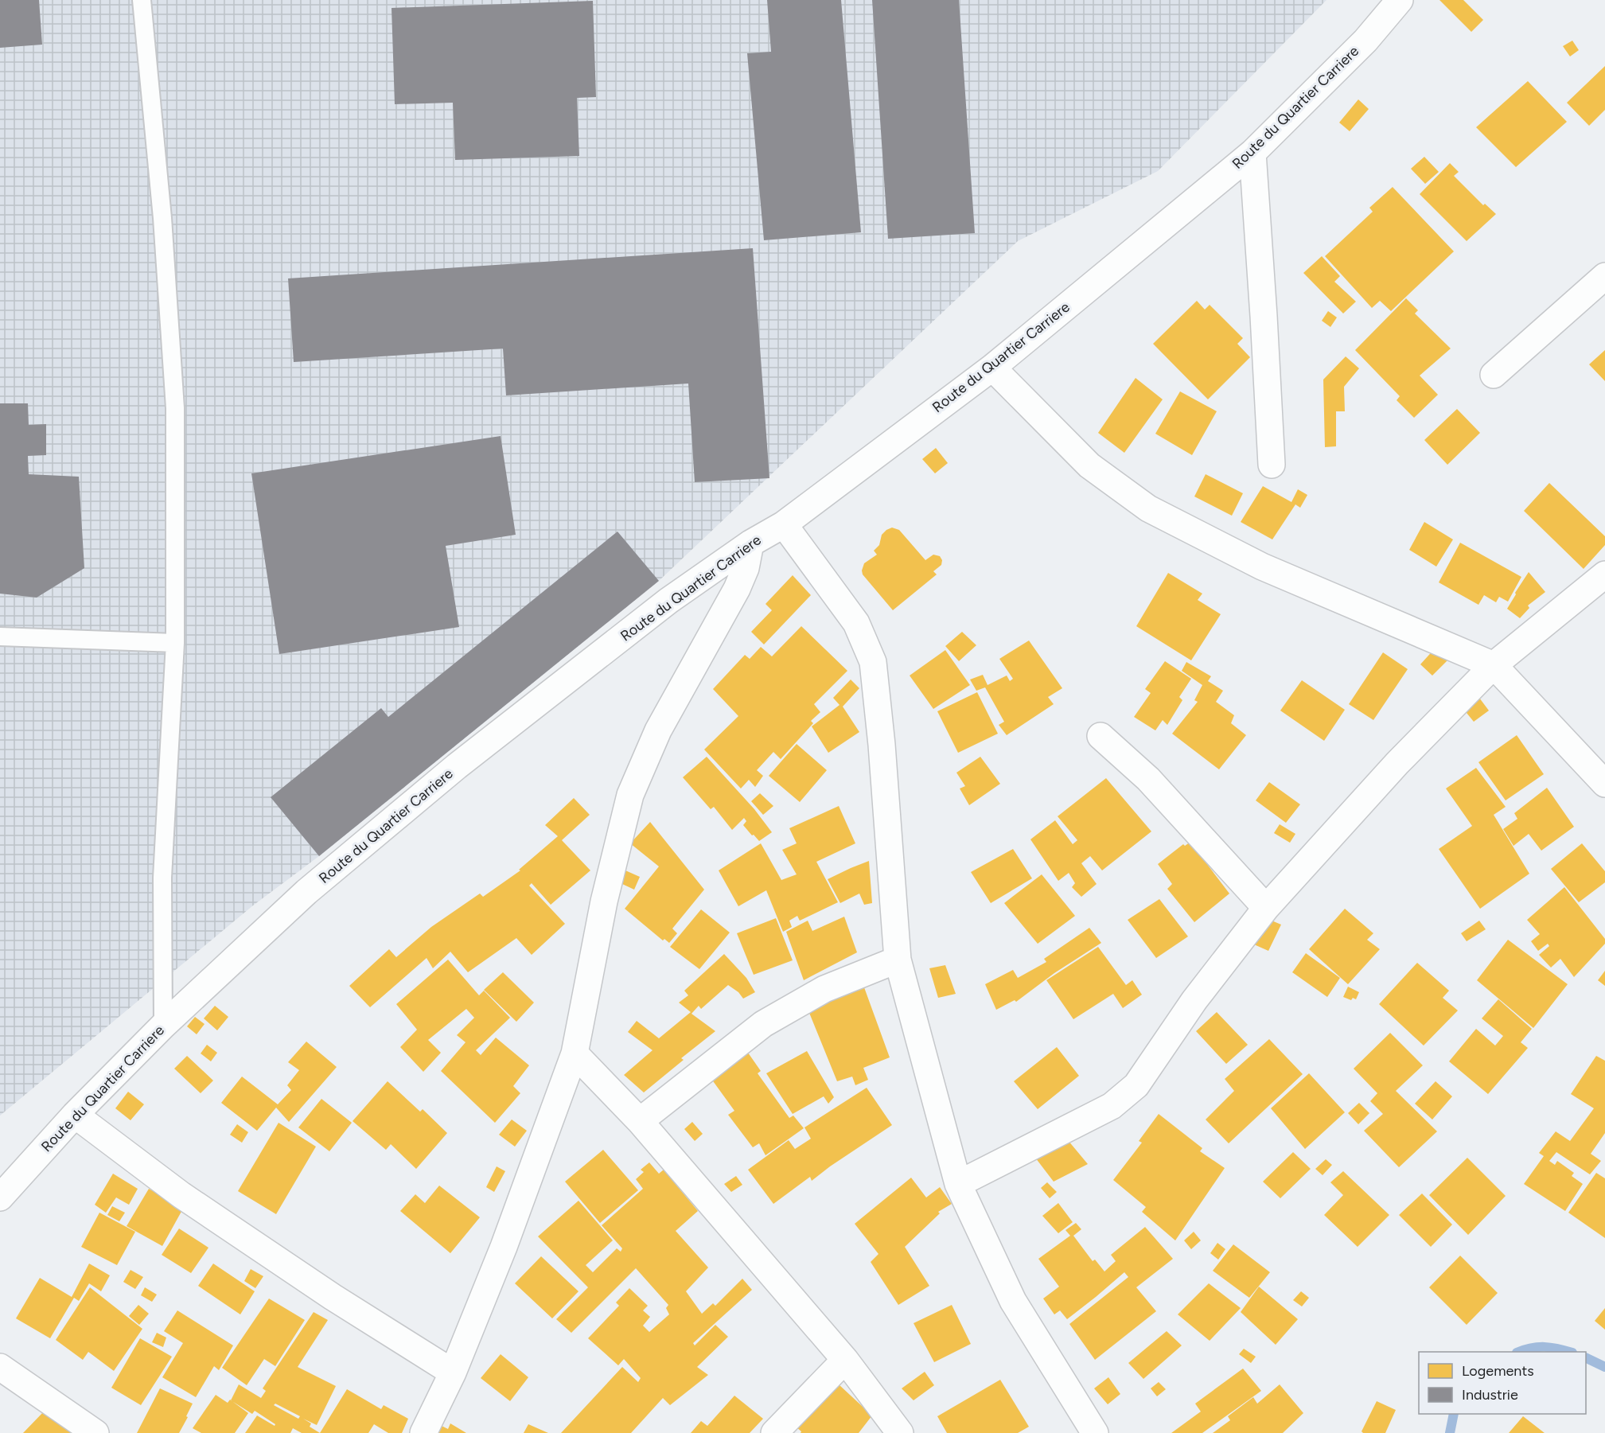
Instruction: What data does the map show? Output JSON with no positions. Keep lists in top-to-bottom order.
{
  "streets": {
    "street": ["Route du Quartier Carriere"]
  },
  "legend": ["Logements", "Industrie"]
}
